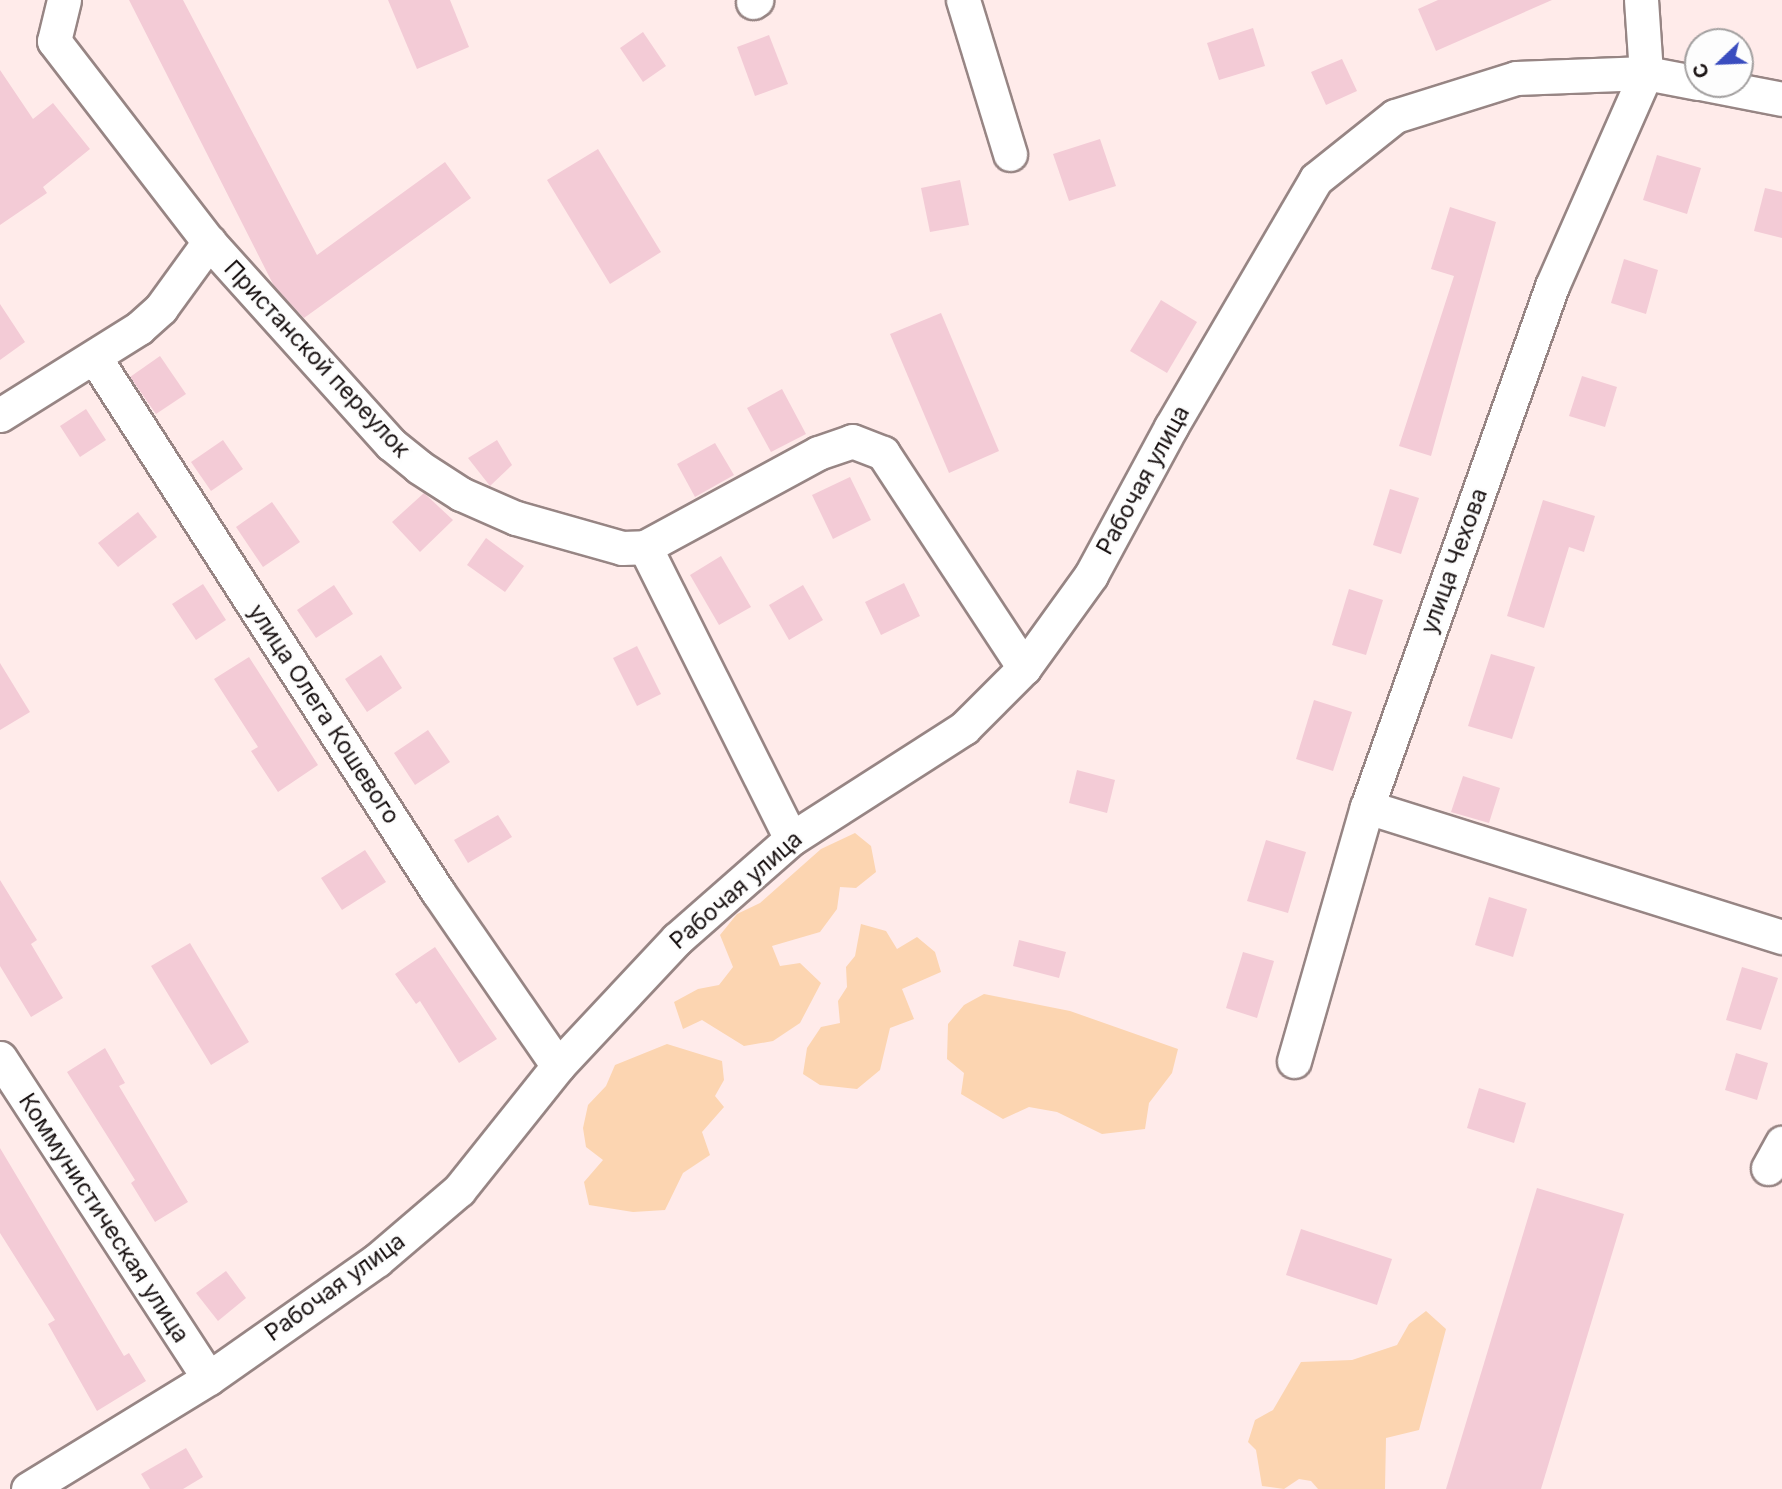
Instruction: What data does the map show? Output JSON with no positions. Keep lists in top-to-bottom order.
{
  "streets": {
    "street": [
      "Пристанской переулок",
      "Рабочая улица",
      "улица Чехова",
      "улица Олега Кошевого",
      "Коммунистическая улица"
    ]
  },
  "crossings": [
    ["Рабочая улица", "улица Чехова"],
    ["Рабочая улица", "улица Олега Кошевого"],
    ["Рабочая улица", "Коммунистическая улица"]
  ],
  "north": "bottom left"
}
